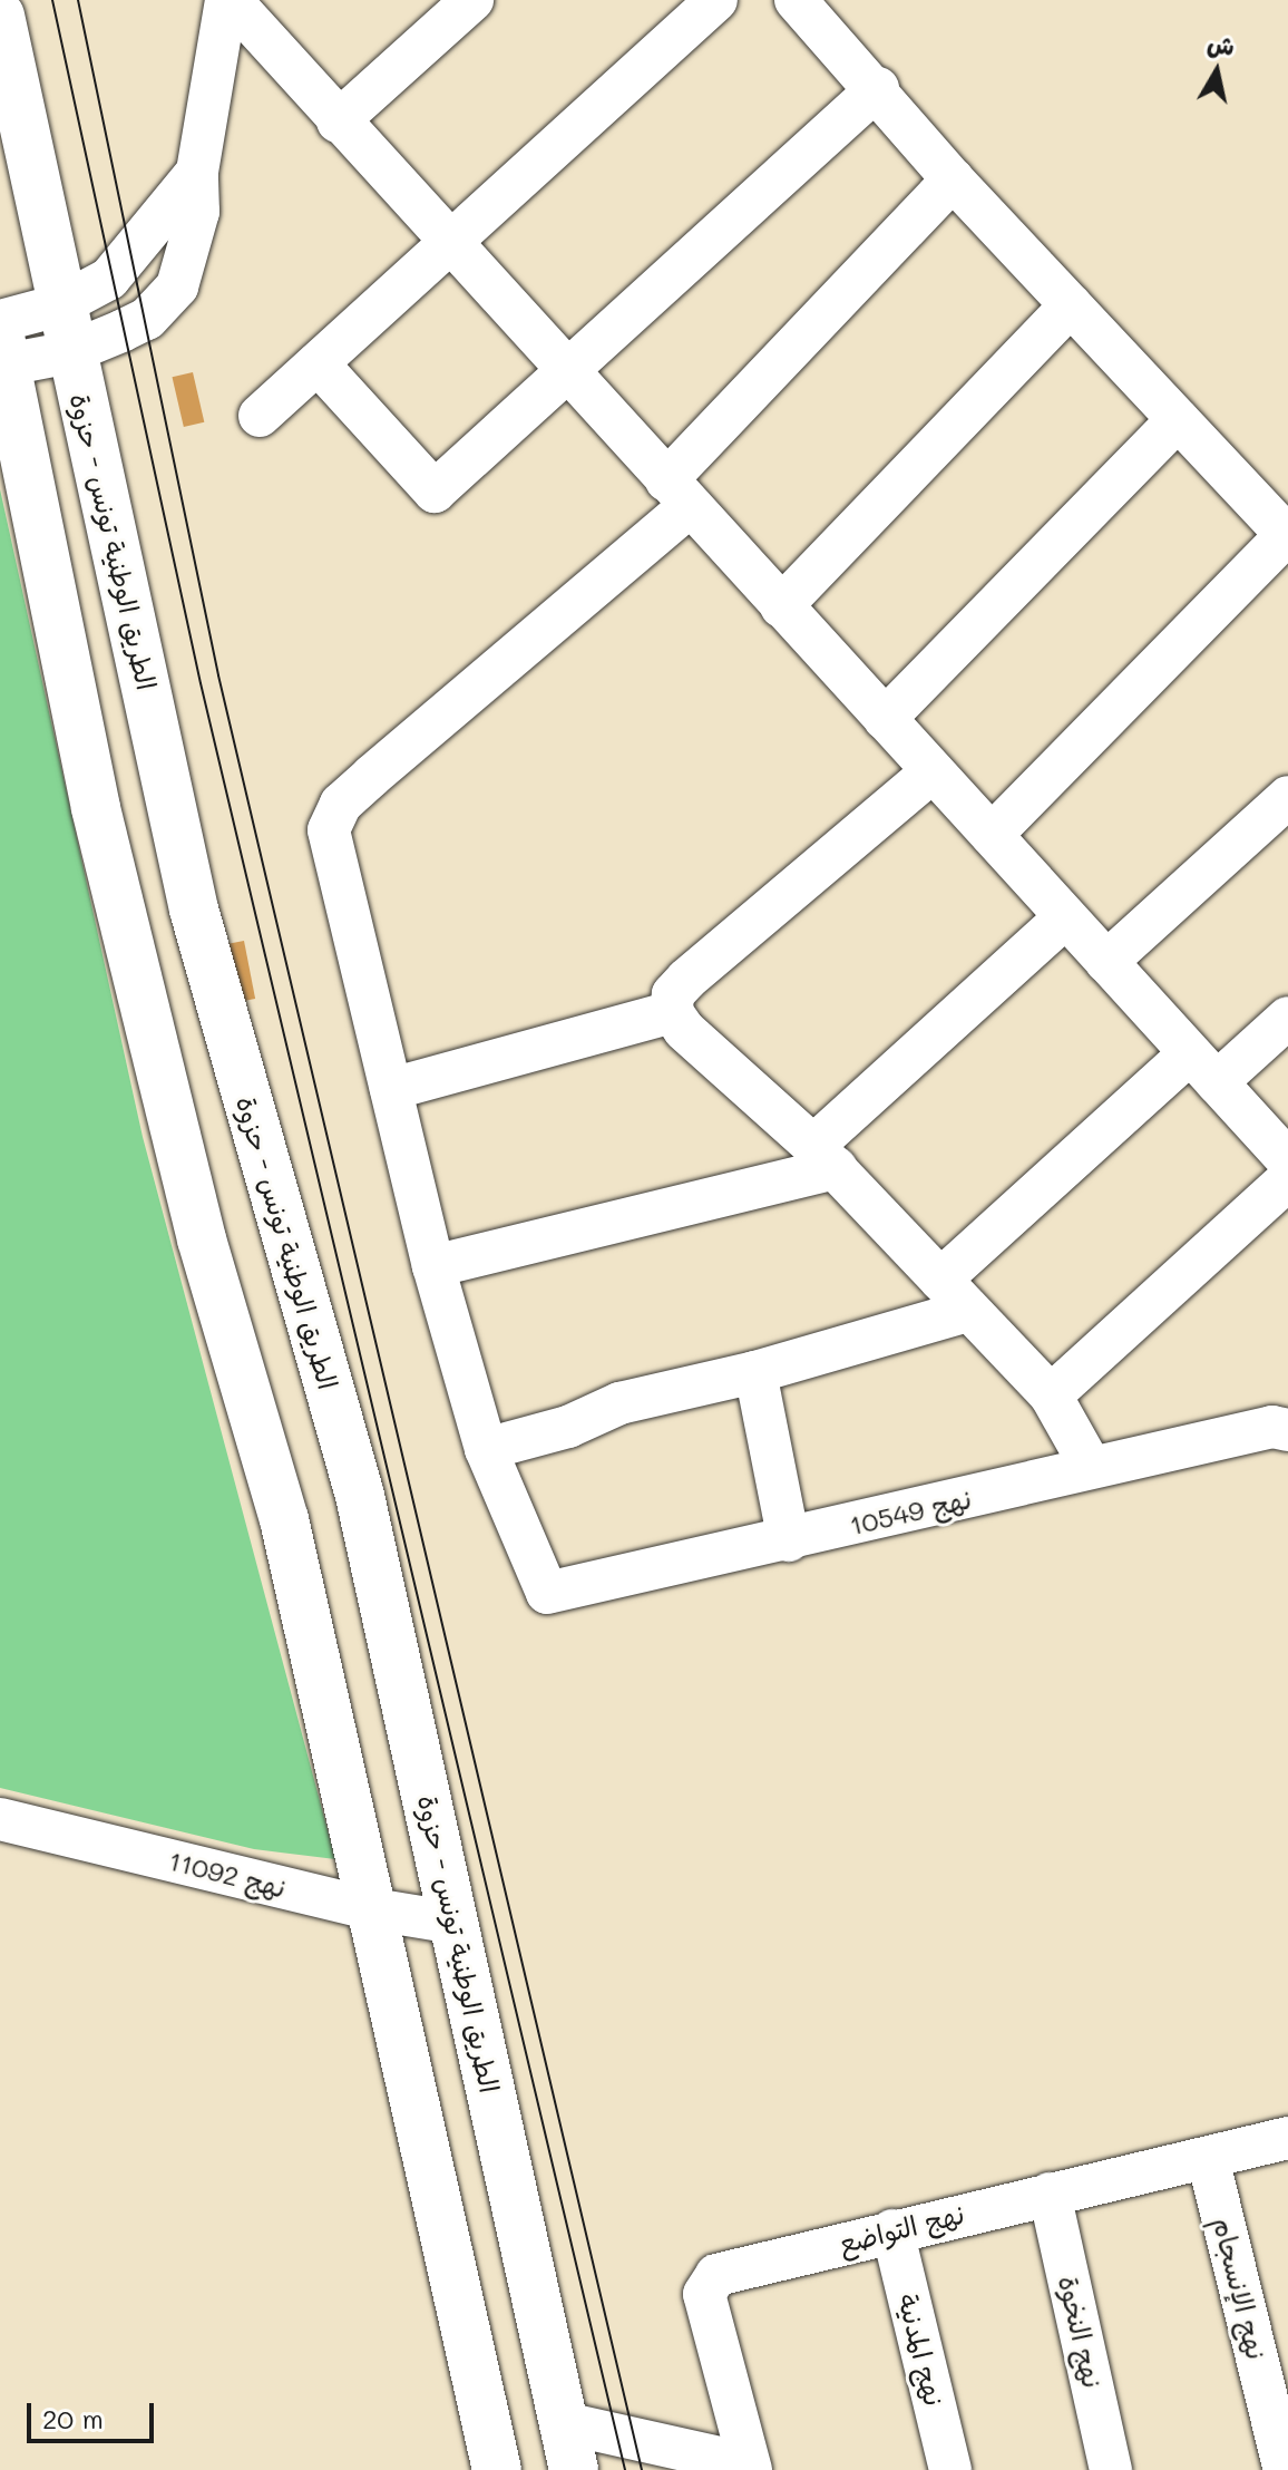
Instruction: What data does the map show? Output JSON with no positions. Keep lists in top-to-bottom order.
{
  "streets": {
    "highway": ["الطريق الوطنية تونس - حزوة"],
    "street": [
      "نهج 10549",
      "نهج 11092",
      "نهج التواضع",
      "نهج الإنسجام",
      "نهج النخوة",
      "نهج المدنية"
    ]
  },
  "crossings": [
    ["الطريق الوطنية تونس - حزوة", "نهج 11092"],
    ["نهج التواضع", "نهج الإنسجام"],
    ["نهج التواضع", "نهج النخوة"],
    ["نهج التواضع", "نهج المدنية"]
  ],
  "scale_bar": "20 m",
  "north": "top"
}
